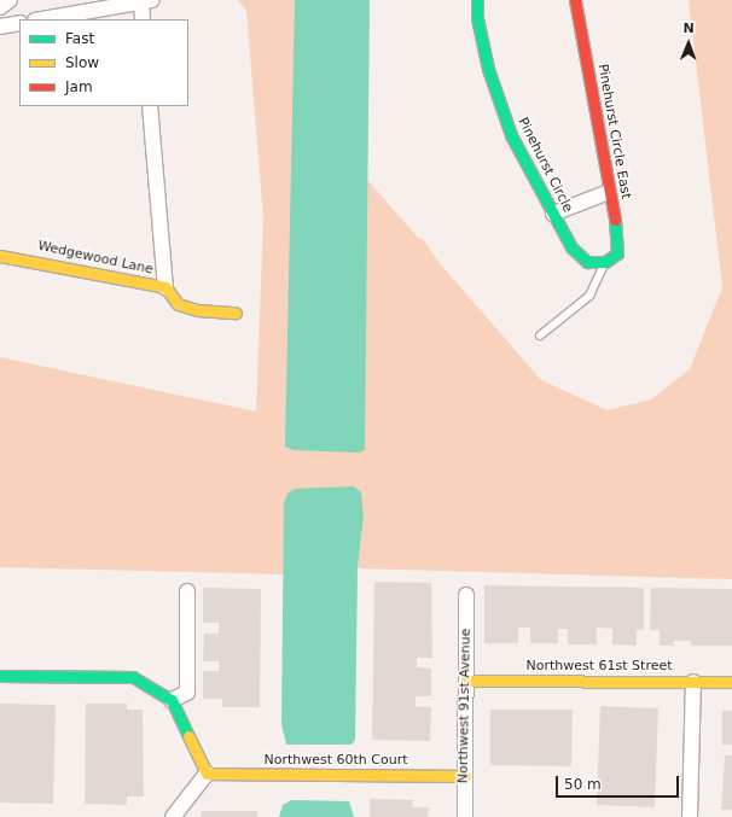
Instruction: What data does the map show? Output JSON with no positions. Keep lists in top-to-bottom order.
{
  "streets": {
    "street": [
      "Pinehurst Circle East",
      "Pinehurst Circle",
      "Wedgewood Lane",
      "Northwest 61st Street",
      "Northwest 91st Avenue",
      "Northwest 60th Court"
    ]
  },
  "crossings": [
    ["Pinehurst Circle East", "Pinehurst Circle"],
    ["Northwest 61st Street", "Northwest 91st Avenue"],
    ["Northwest 91st Avenue", "Northwest 60th Court"]
  ],
  "legend": ["Fast", "Slow", "Jam"],
  "scale_bar": "50 m",
  "north": "top"
}
